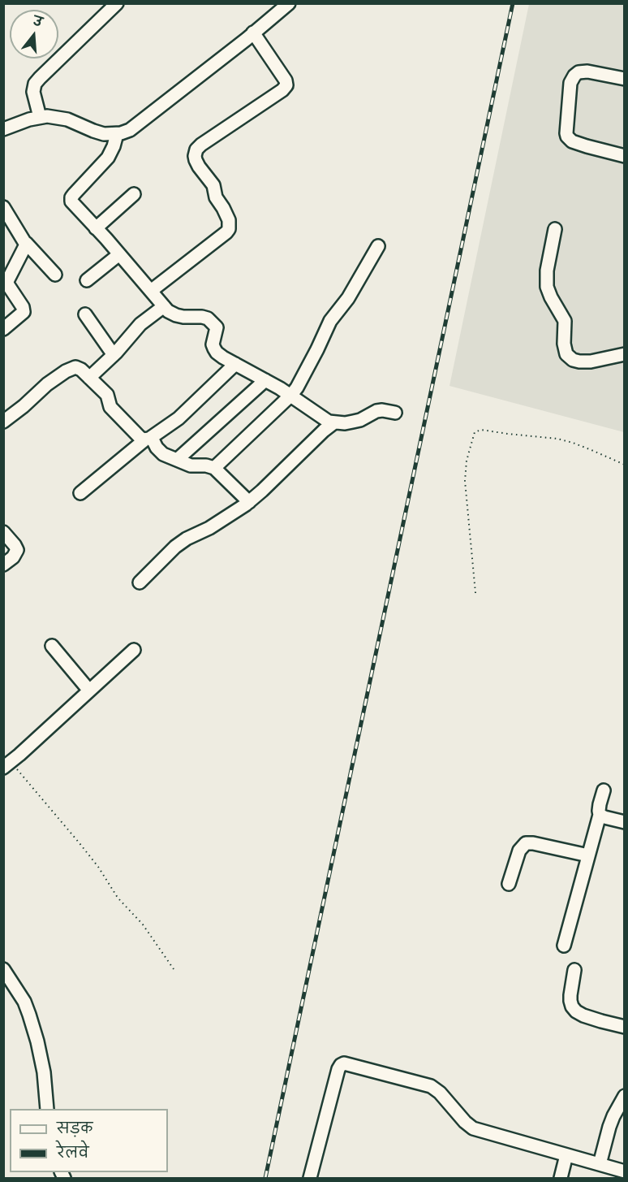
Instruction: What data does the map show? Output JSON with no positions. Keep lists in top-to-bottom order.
{
  "legend": ["सड़क", "रेलवे"],
  "north": "top"
}
